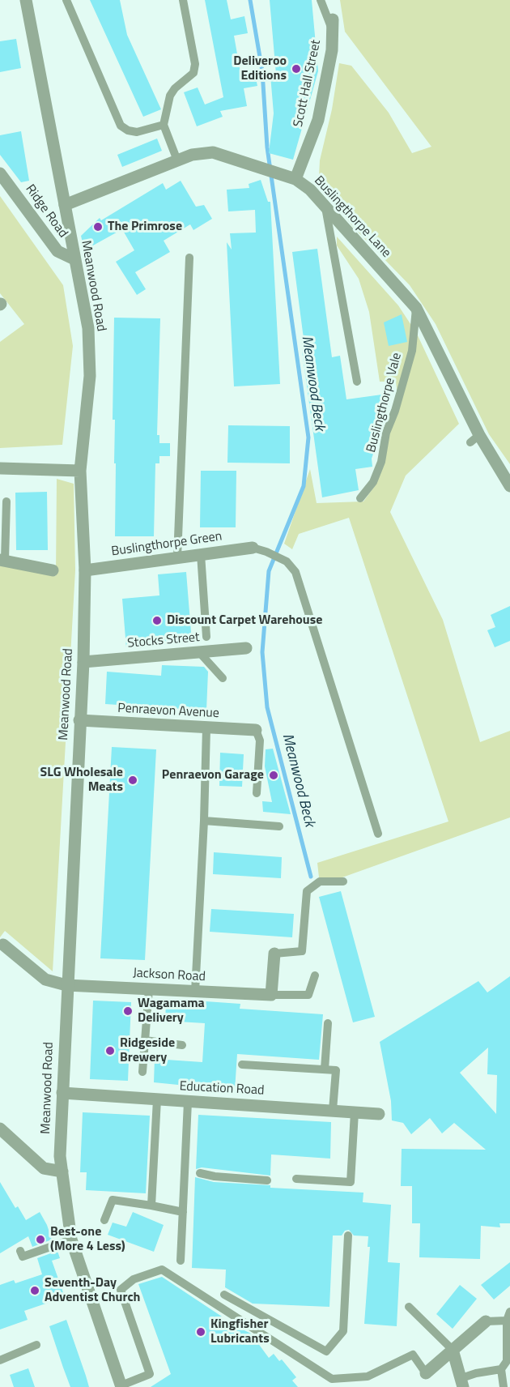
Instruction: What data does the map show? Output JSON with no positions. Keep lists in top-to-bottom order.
{
  "streets": {
    "street": [
      "Scott Hall Street",
      "Ridge Road",
      "Buslingthorpe Lane",
      "Meanwood Road",
      "Buslingthorpe Green",
      "Stocks Street",
      "Penraevon Avenue",
      "Jackson Road",
      "Education Road"
    ],
    "lane": ["Buslingthorpe Vale"]
  },
  "crossings": [
    ["Scott Hall Street", "Buslingthorpe Lane"],
    ["Ridge Road", "Meanwood Road"],
    ["Buslingthorpe Lane", "Meanwood Road"],
    ["Buslingthorpe Lane", "Buslingthorpe Vale"],
    ["Meanwood Road", "Buslingthorpe Green"],
    ["Meanwood Road", "Stocks Street"],
    ["Meanwood Road", "Penraevon Avenue"],
    ["Meanwood Road", "Jackson Road"],
    ["Meanwood Road", "Education Road"]
  ],
  "water": ["Meanwood Beck"],
  "places": [
    "Deliveroo Editions",
    "The Primrose",
    "Discount Carpet Warehouse",
    "Penraevon Garage",
    "SLG Wholesale Meats",
    "Wagamama Delivery",
    "Ridgeside Brewery",
    "Best-one (More 4 Less)",
    "Seventh-Day Adventist Church",
    "Kingfisher Lubricants"
  ]
}
